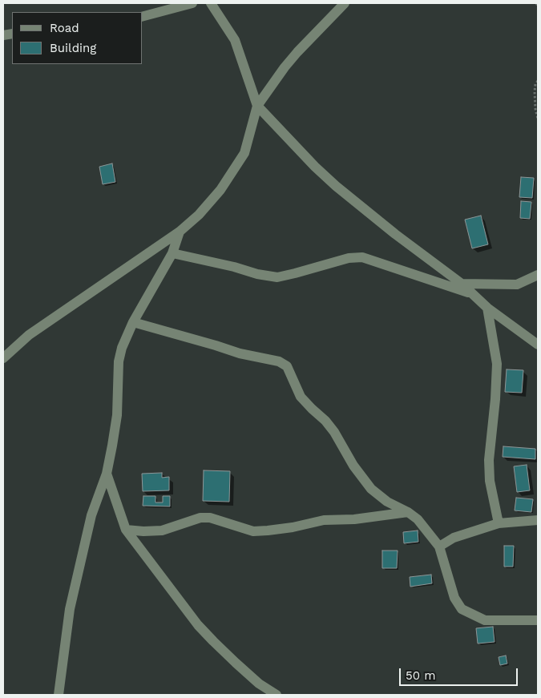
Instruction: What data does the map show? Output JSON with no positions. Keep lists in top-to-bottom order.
{
  "legend": ["Road", "Building"],
  "scale_bar": "50 m"
}
